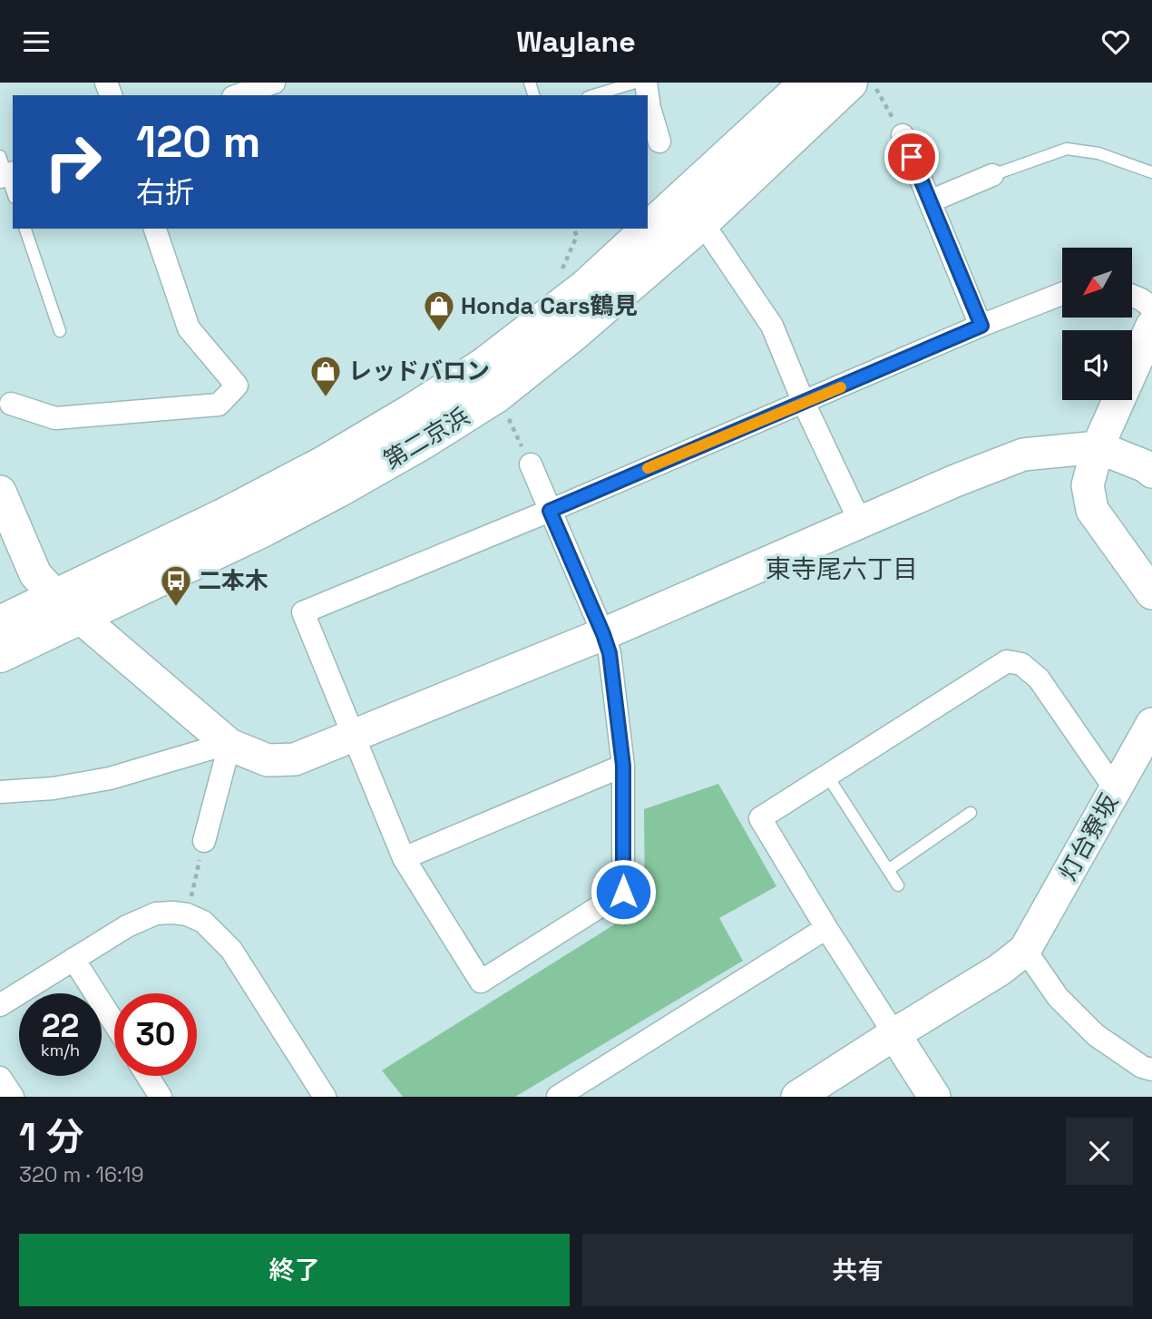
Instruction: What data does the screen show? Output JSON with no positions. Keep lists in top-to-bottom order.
{
  "streets": {
    "highway": ["第二京浜"],
    "street": ["灯台寮坂"]
  },
  "districts": ["東寺尾六丁目"],
  "places": {
    "shop": ["Honda Cars鶴見", "レッドバロン"],
    "bus stop": ["二本木"]
  },
  "north": "bottom left",
  "page": {
    "header": "Waylane",
    "turn": ["120 m", "右折"],
    "speed": "22 km/h",
    "limit": "30",
    "heading": ["1 分", "320 m · 16:19"],
    "buttons": ["終了", "共有"]
  }
}
